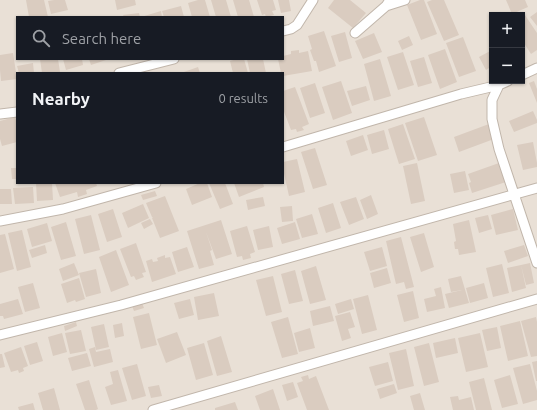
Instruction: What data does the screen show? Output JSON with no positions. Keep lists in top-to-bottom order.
{
  "page": {
    "map_buttons": ["+", "−"],
    "search": "Search here",
    "heading": ["Nearby", "0 results"]
  }
}
